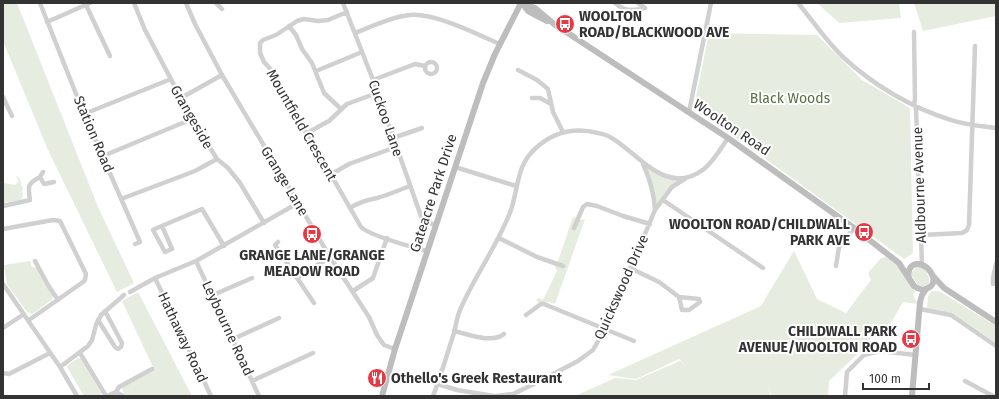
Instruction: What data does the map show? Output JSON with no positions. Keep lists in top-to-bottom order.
{
  "streets": {
    "street": [
      "Grangeside",
      "Cuckoo Lane",
      "Mountfield Crescent",
      "Woolton Road",
      "Station Road",
      "Grange Lane",
      "Aldbourne Avenue",
      "Gateacre Park Drive",
      "Quickswood Drive",
      "Leybourne Road",
      "Hathaway Road"
    ]
  },
  "crossings": [
    ["Cuckoo Lane", "Mountfield Crescent"],
    ["Cuckoo Lane", "Gateacre Park Drive"],
    ["Mountfield Crescent", "Gateacre Park Drive"],
    ["Woolton Road", "Aldbourne Avenue"],
    ["Woolton Road", "Gateacre Park Drive"],
    ["Woolton Road", "Quickswood Drive"],
    ["Grange Lane", "Gateacre Park Drive"]
  ],
  "parks": ["Black Woods"],
  "places": {
    "bus stop": [
      "WOOLTON ROAD/BLACKWOOD AVE",
      "WOOLTON ROAD/CHILDWALL PARK AVE",
      "GRANGE LANE/GRANGE MEADOW ROAD",
      "CHILDWALL PARK AVENUE/WOOLTON ROAD"
    ],
    "restaurant": ["Othello's Greek Restaurant"]
  },
  "scale_bar": "100 m"
}
